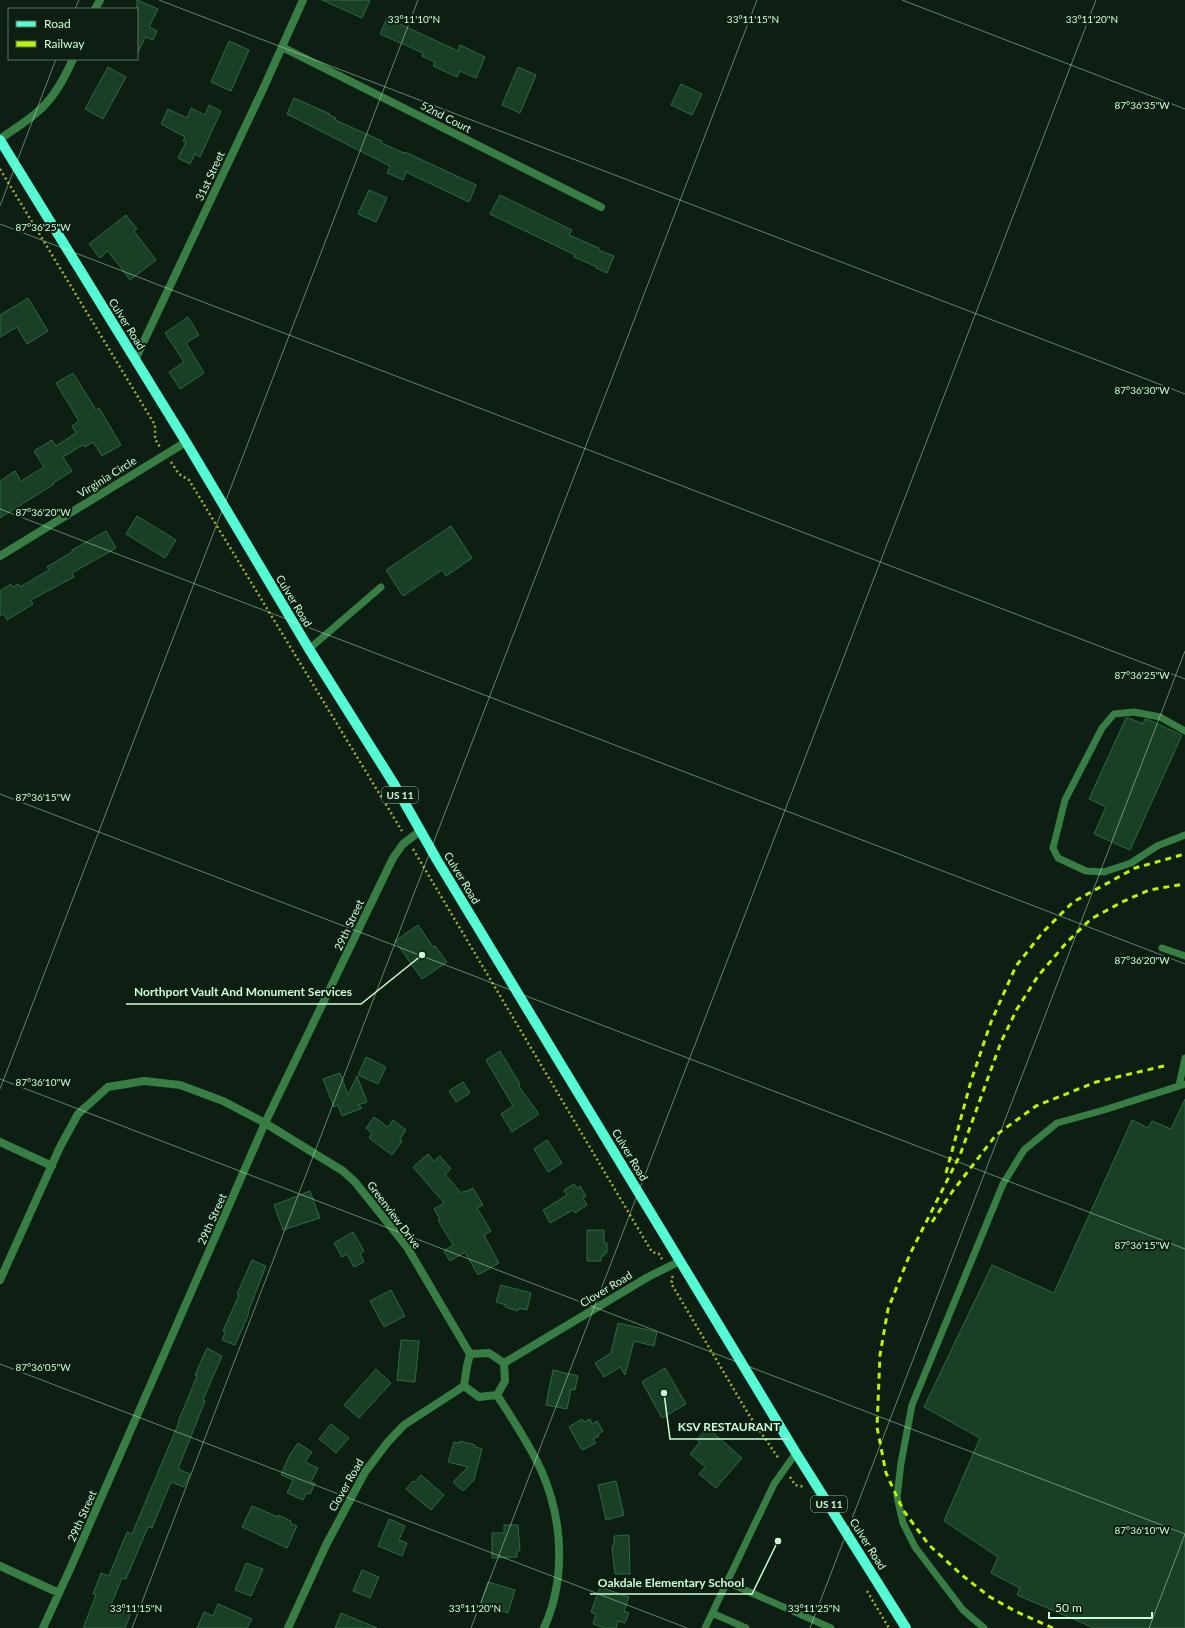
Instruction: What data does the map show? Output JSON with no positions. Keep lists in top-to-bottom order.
{
  "streets": {
    "main road": ["Culver Road", "US 11"],
    "street": [
      "52nd Court",
      "31st Street",
      "Virginia Circle",
      "29th Street",
      "Greenview Drive",
      "Clover Road"
    ]
  },
  "crossings": [
    ["52nd Court", "31st Street"],
    ["31st Street", "Culver Road"],
    ["Culver Road", "Virginia Circle"],
    ["Culver Road", "29th Street"],
    ["Culver Road", "Clover Road"],
    ["29th Street", "Greenview Drive"],
    ["Greenview Drive", "Clover Road"]
  ],
  "places": ["Northport Vault And Monument Services", "KSV RESTAURANT", "Oakdale Elementary School"],
  "legend": ["Road", "Railway"],
  "scale_bar": "50 m",
  "coordinates": [
    "33°11'10\"N",
    "33°11'15\"N",
    "33°11'20\"N",
    "87°36'35\"W",
    "87°36'25\"W",
    "87°36'30\"W",
    "87°36'20\"W",
    "87°36'15\"W",
    "87°36'10\"W",
    "87°36'05\"W",
    "33°11'25\"N"
  ]
}
